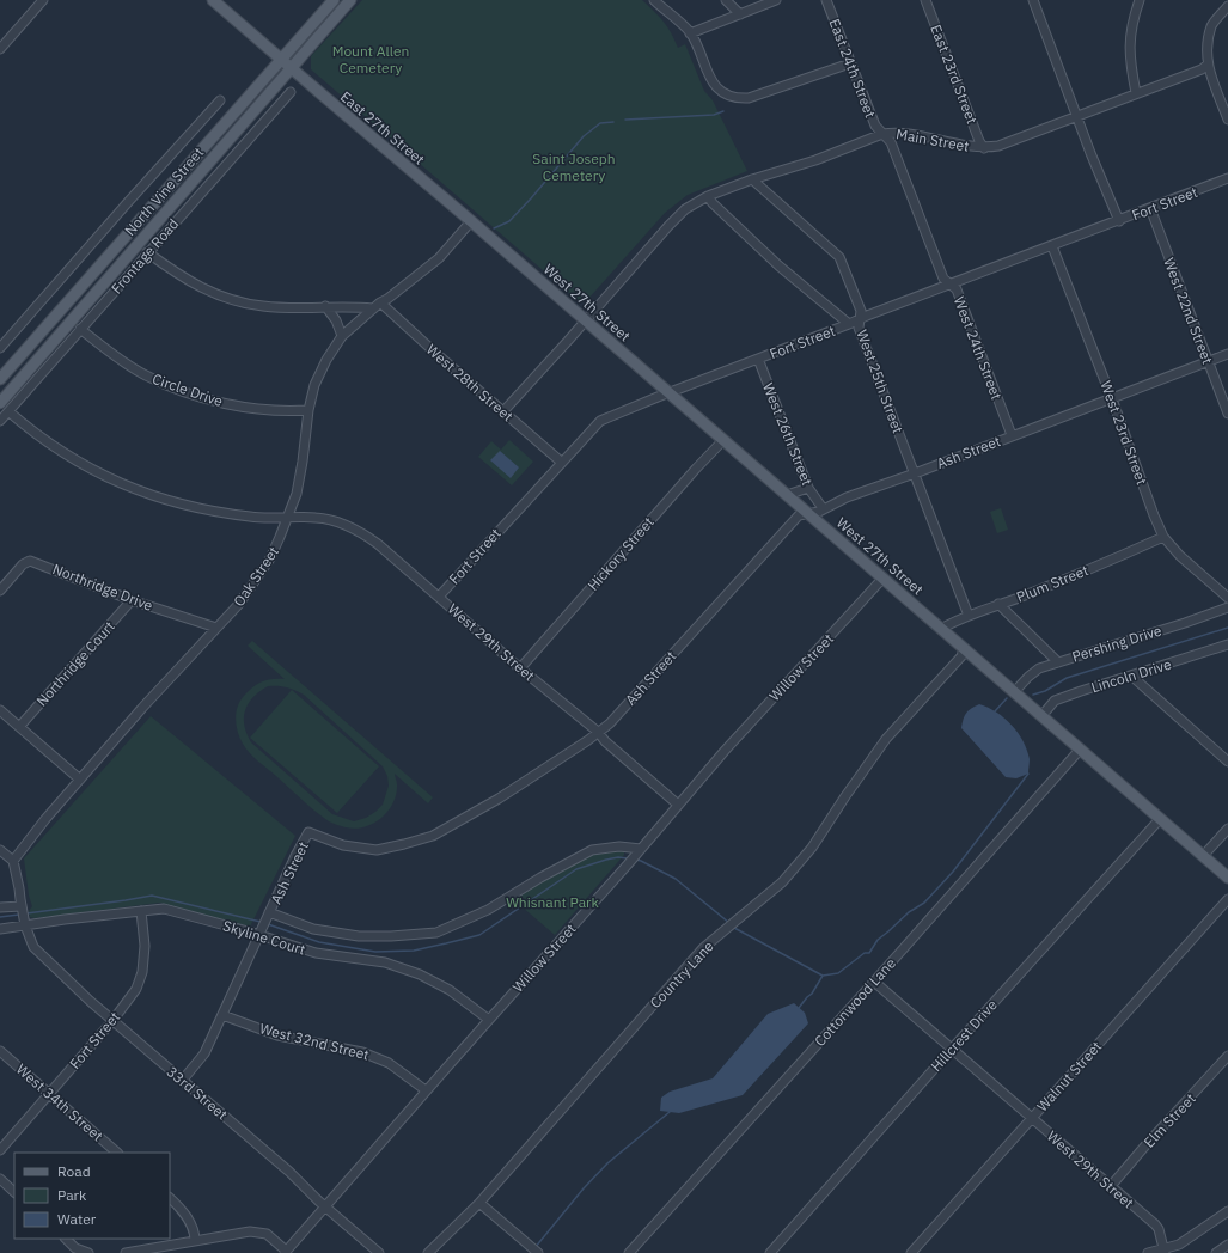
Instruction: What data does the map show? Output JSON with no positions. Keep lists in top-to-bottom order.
{
  "streets": {
    "main road": ["East 27th Street", "North Vine Street", "West 27th Street"],
    "street": [
      "East 24th Street",
      "East 23rd Street",
      "Main Street",
      "Fort Street",
      "Frontage Road",
      "West 22nd Street",
      "West 24th Street",
      "West 25th Street",
      "West 28th Street",
      "Circle Drive",
      "West 23rd Street",
      "West 26th Street",
      "Ash Street",
      "Hickory Street",
      "Oak Street",
      "Plum Street",
      "Northridge Drive",
      "West 29th Street",
      "Pershing Drive",
      "Northridge Court",
      "Willow Street",
      "Lincoln Drive",
      "Skyline Court",
      "Country Lane",
      "Cottonwood Lane",
      "Hillcrest Drive",
      "West 32nd Street",
      "Walnut Street",
      "33rd Street",
      "West 34th Street",
      "Elm Street"
    ]
  },
  "crossings": [
    ["East 24th Street", "Main Street"],
    ["East 24th Street", "West 24th Street"],
    ["East 23rd Street", "Main Street"],
    ["East 27th Street", "North Vine Street"],
    ["East 27th Street", "West 27th Street"],
    ["East 27th Street", "Oak Street"],
    ["Main Street", "West 27th Street"],
    ["Main Street", "West 24th Street"],
    ["Main Street", "West 25th Street"],
    ["Main Street", "West 28th Street"],
    ["Fort Street", "West 27th Street"],
    ["Fort Street", "West 22nd Street"],
    ["Fort Street", "West 24th Street"],
    ["Fort Street", "West 25th Street"],
    ["Fort Street", "West 28th Street"],
    ["Fort Street", "West 23rd Street"],
    ["Fort Street", "West 26th Street"],
    ["Fort Street", "West 29th Street"],
    ["Fort Street", "Skyline Court"],
    ["Fort Street", "33rd Street"],
    ["Fort Street", "West 34th Street"],
    ["Frontage Road", "Circle Drive"],
    ["Frontage Road", "West 29th Street"],
    ["West 27th Street", "Ash Street"],
    ["West 27th Street", "Hickory Street"],
    ["West 27th Street", "Plum Street"],
    ["West 27th Street", "Pershing Drive"],
    ["West 27th Street", "Willow Street"],
    ["West 27th Street", "Lincoln Drive"],
    ["West 27th Street", "Country Lane"],
    ["West 27th Street", "Cottonwood Lane"],
    ["West 27th Street", "Hillcrest Drive"],
    ["West 22nd Street", "Ash Street"],
    ["West 24th Street", "Ash Street"],
    ["West 25th Street", "Ash Street"],
    ["West 25th Street", "Plum Street"],
    ["West 28th Street", "Oak Street"],
    ["Circle Drive", "Oak Street"],
    ["West 23rd Street", "Ash Street"],
    ["West 23rd Street", "Plum Street"],
    ["West 26th Street", "Ash Street"],
    ["Ash Street", "West 29th Street"],
    ["Ash Street", "Skyline Court"],
    ["Ash Street", "West 32nd Street"],
    ["Ash Street", "33rd Street"],
    ["Hickory Street", "West 29th Street"],
    ["Oak Street", "Northridge Drive"],
    ["Oak Street", "West 29th Street"],
    ["Oak Street", "33rd Street"],
    ["Northridge Drive", "Northridge Court"],
    ["West 29th Street", "Willow Street"],
    ["West 29th Street", "Cottonwood Lane"],
    ["West 29th Street", "Hillcrest Drive"],
    ["West 29th Street", "Walnut Street"],
    ["West 29th Street", "Elm Street"],
    ["Willow Street", "Skyline Court"],
    ["Willow Street", "West 32nd Street"],
    ["Willow Street", "33rd Street"],
    ["Skyline Court", "33rd Street"]
  ],
  "parks": ["Mount Allen Cemetery", "Saint Joseph Cemetery", "Whisnant Park"],
  "legend": ["Road", "Park", "Water"]
}
